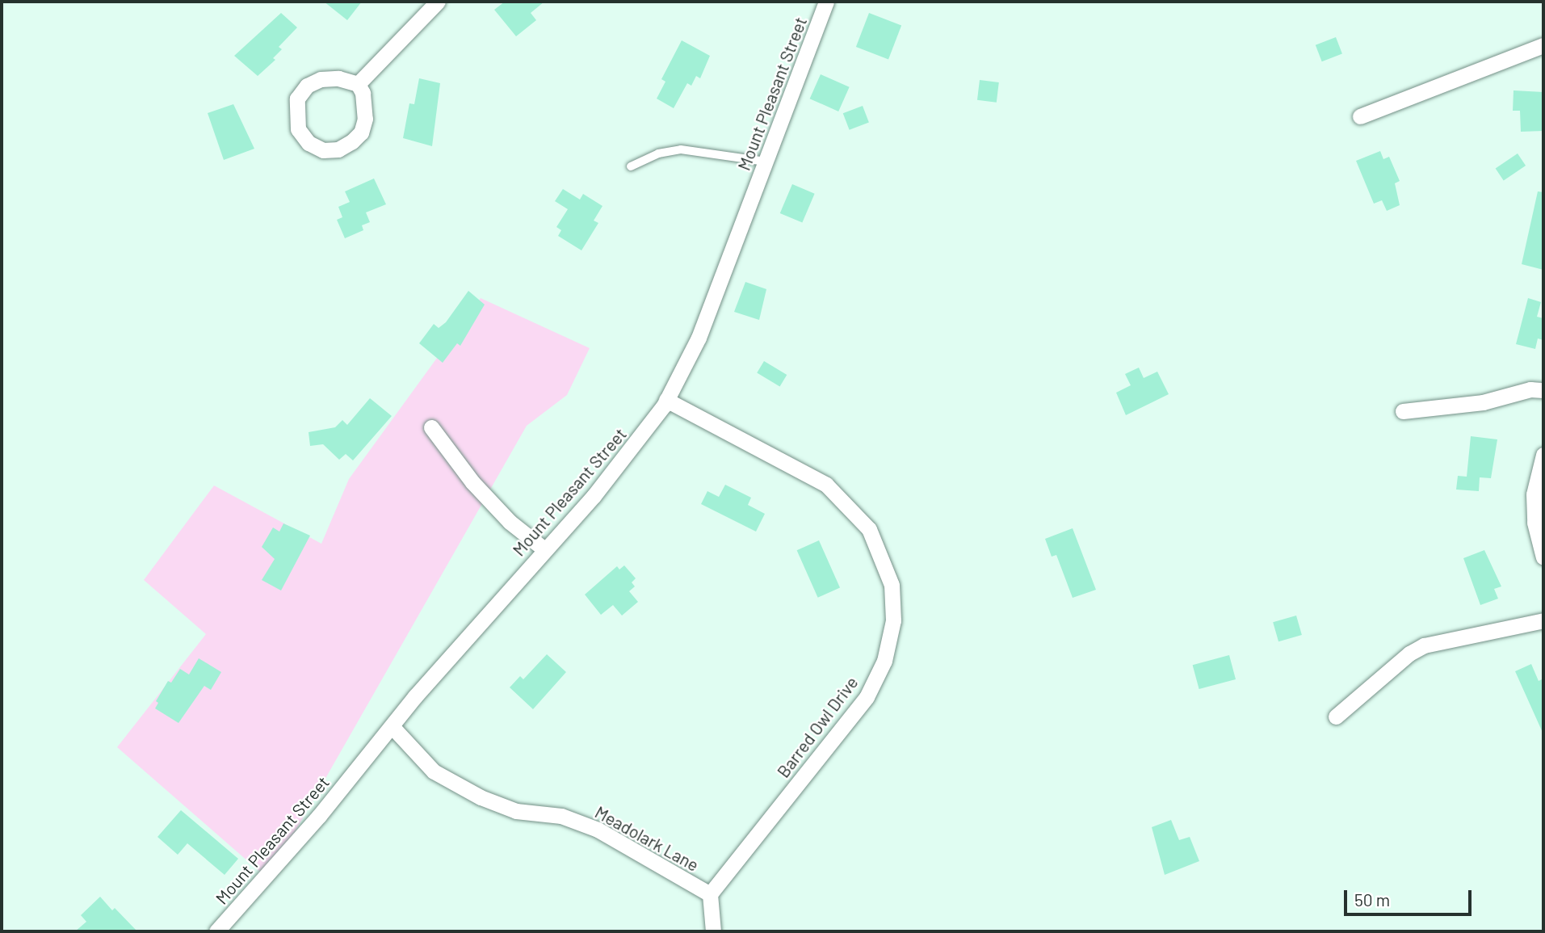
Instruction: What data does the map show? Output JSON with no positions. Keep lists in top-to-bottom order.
{
  "streets": {
    "street": ["Mount Pleasant Street", "Barred Owl Drive", "Meadolark Lane"]
  },
  "crossings": [
    ["Mount Pleasant Street", "Barred Owl Drive"],
    ["Mount Pleasant Street", "Meadolark Lane"],
    ["Barred Owl Drive", "Meadolark Lane"]
  ],
  "scale_bar": "50 m"
}
